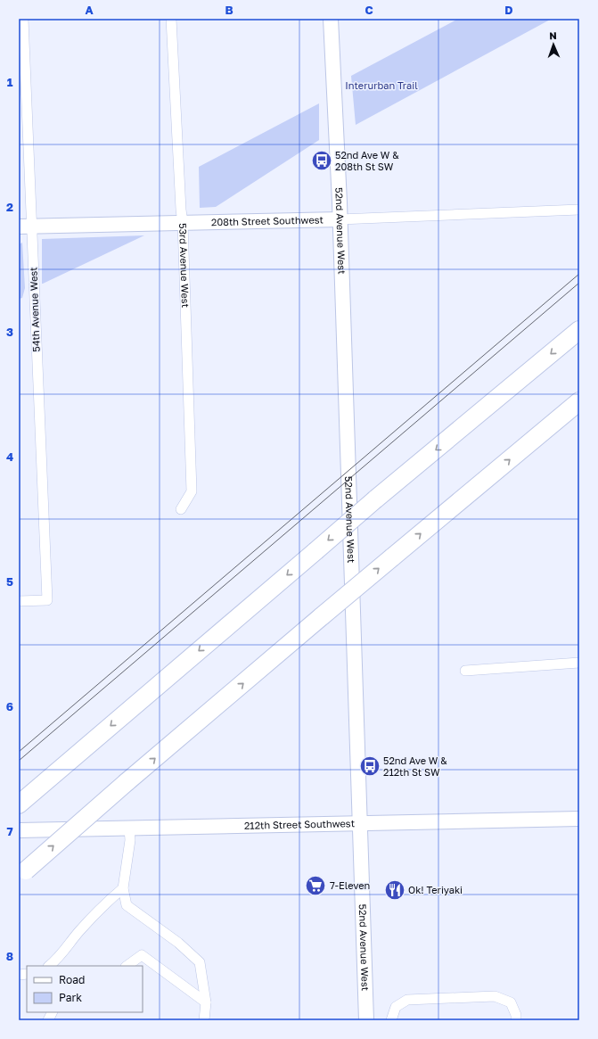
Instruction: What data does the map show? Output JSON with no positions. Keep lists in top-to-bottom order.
{
  "streets": {
    "street": [
      "208th Street Southwest",
      "52nd Avenue West",
      "53rd Avenue West",
      "54th Avenue West",
      "212th Street Southwest"
    ]
  },
  "crossings": [
    ["208th Street Southwest", "52nd Avenue West"],
    ["208th Street Southwest", "53rd Avenue West"],
    ["208th Street Southwest", "54th Avenue West"],
    ["52nd Avenue West", "212th Street Southwest"]
  ],
  "parks": ["Interurban Trail"],
  "places": {
    "bus stop": ["52nd Ave W & 208th St SW", "52nd Ave W & 212th St SW"],
    "supermarket": ["7-Eleven"],
    "restaurant": ["Ok! Teriyaki"]
  },
  "legend": ["Road", "Park"],
  "north": "top",
  "grid": {
    "columns": [
      "A",
      "B",
      "C",
      "D"
    ],
    "rows": [
      "1",
      "2",
      "3",
      "4",
      "5",
      "6",
      "7",
      "8"
    ]
  }
}
